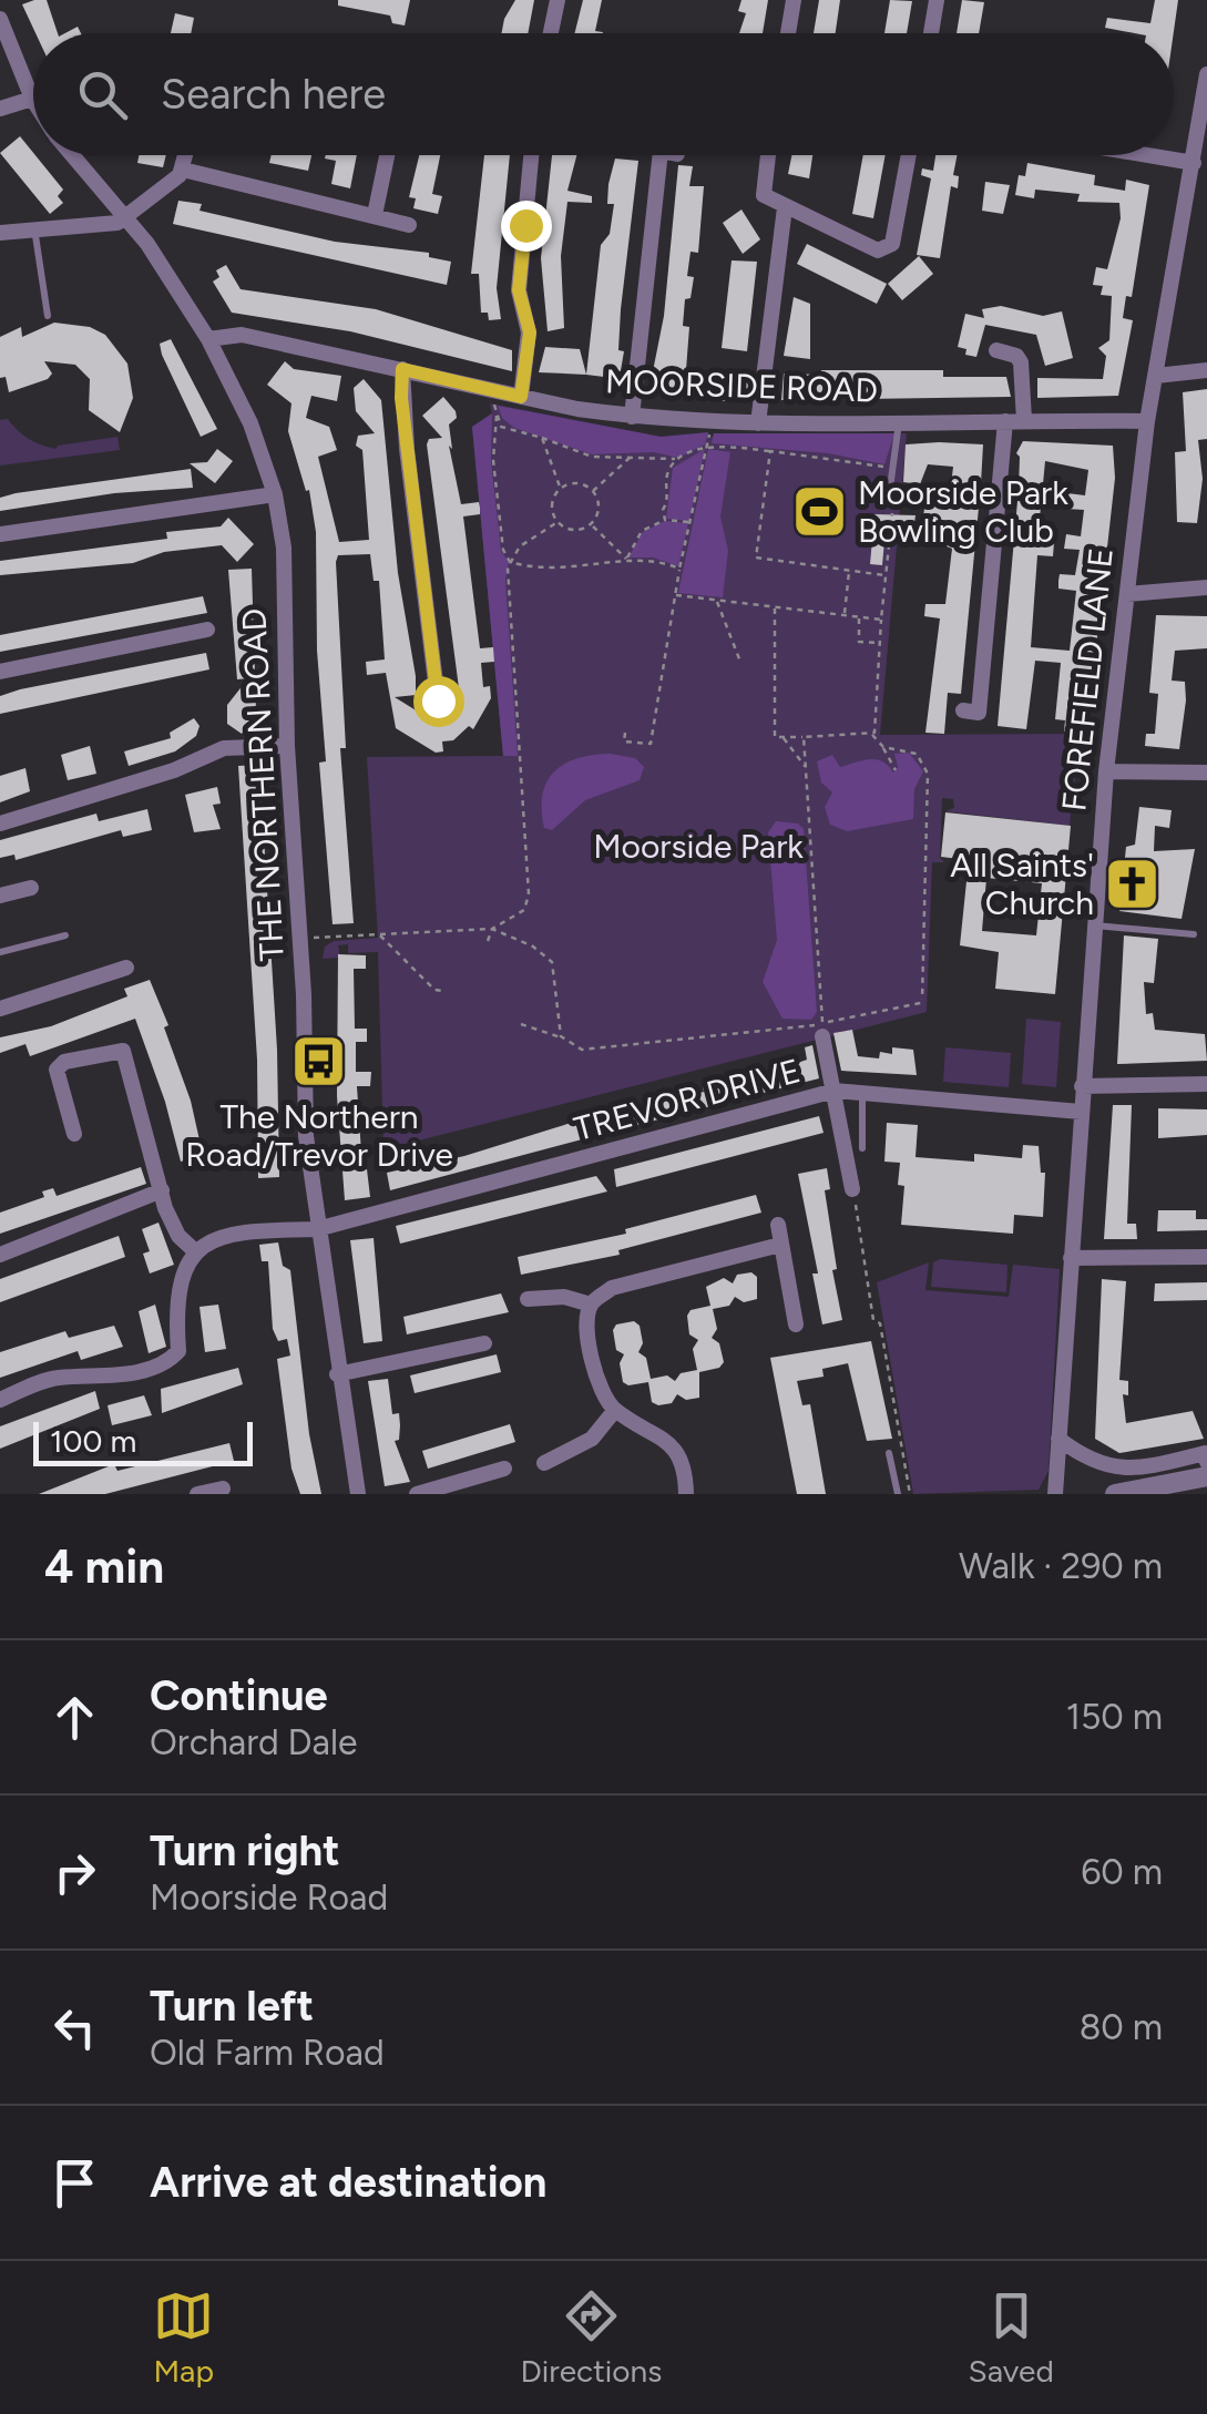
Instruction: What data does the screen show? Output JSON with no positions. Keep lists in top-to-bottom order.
{
  "streets": {
    "street": [
      "MOORSIDE ROAD",
      "FOREFIELD LANE",
      "THE NORTHERN ROAD",
      "TREVOR DRIVE"
    ]
  },
  "crossings": [
    ["MOORSIDE ROAD", "FOREFIELD LANE"],
    ["MOORSIDE ROAD", "THE NORTHERN ROAD"],
    ["FOREFIELD LANE", "TREVOR DRIVE"],
    ["THE NORTHERN ROAD", "TREVOR DRIVE"]
  ],
  "parks": ["Moorside Park"],
  "places": {
    "sports": ["Moorside Park Bowling Club"],
    "church": ["All Saints' Church"],
    "bus stop": ["The Northern Road/Trevor Drive"]
  },
  "scale_bar": "100 m",
  "page": {
    "search": "Search here",
    "scale": "100 m",
    "heading": ["4 min", "Walk · 290 m"],
    "list": [
      ["Continue", "Orchard Dale", "150 m"],
      ["Turn right", "Moorside Road", "60 m"],
      ["Turn left", "Old Farm Road", "80 m"],
      "Arrive at destination"
    ],
    "nav": ["Map", "Directions", "Saved"]
  }
}
